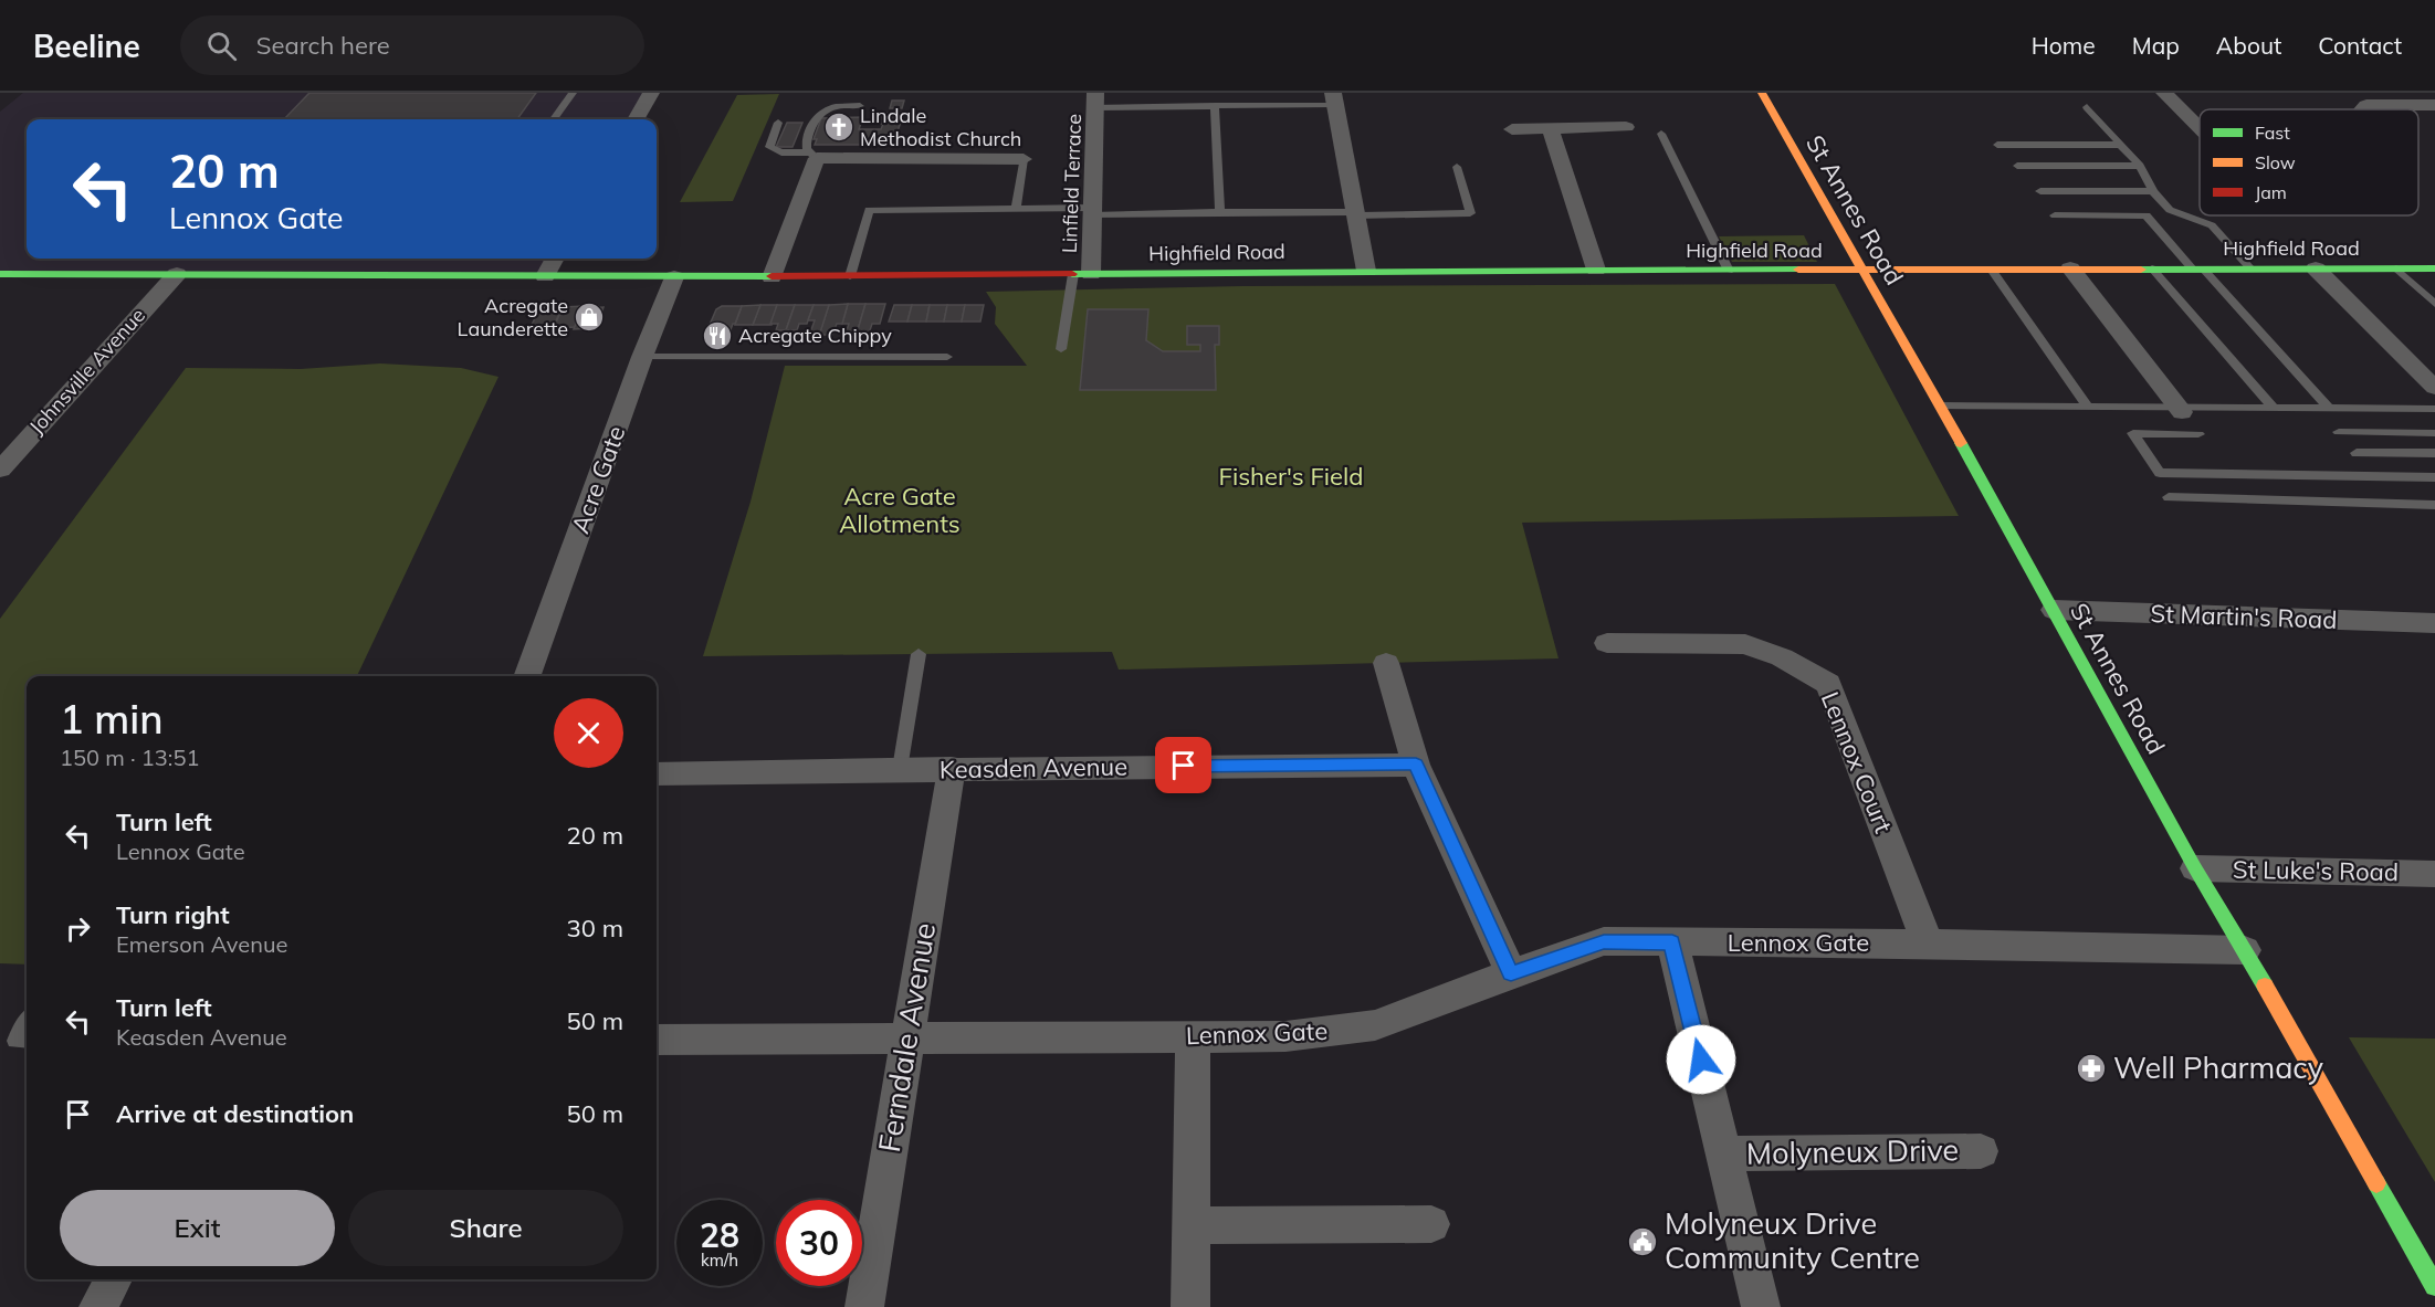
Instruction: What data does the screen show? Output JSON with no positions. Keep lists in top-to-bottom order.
{
  "streets": {
    "street": [
      "Linfield Terrace",
      "St Annes Road",
      "Highfield Road",
      "Johnsville Avenue",
      "Acre Gate",
      "St Martin's Road",
      "Lennox Court",
      "Keasden Avenue",
      "St Luke's Road",
      "Lennox Gate",
      "Ferndale Avenue",
      "Molyneux Drive"
    ]
  },
  "crossings": [
    ["Linfield Terrace", "Highfield Road"],
    ["St Annes Road", "Highfield Road"],
    ["St Annes Road", "St Martin's Road"],
    ["St Annes Road", "St Luke's Road"],
    ["St Annes Road", "Lennox Gate"],
    ["Highfield Road", "Johnsville Avenue"],
    ["Highfield Road", "Acre Gate"],
    ["Lennox Court", "Lennox Gate"],
    ["Keasden Avenue", "Ferndale Avenue"],
    ["Lennox Gate", "Ferndale Avenue"],
    ["Lennox Gate", "Molyneux Drive"]
  ],
  "parks": ["Fisher's Field", "Acre Gate Allotments"],
  "places": {
    "church": ["Lindale Methodist Church"],
    "shop": ["Acregate Launderette"],
    "restaurant": ["Acregate Chippy"],
    "pharmacy": ["Well Pharmacy"],
    "public building": ["Molyneux Drive Community Centre"]
  },
  "legend": ["Fast", "Slow", "Jam"],
  "page": {
    "header": "Beeline",
    "search": "Search here",
    "nav": [
      "Home",
      "Map",
      "About",
      "Contact"
    ],
    "turn": ["20 m", "Lennox Gate"],
    "heading": ["1 min", "150 m · 13:51"],
    "list": [
      {
        "name": "Turn left",
        "note": "Lennox Gate",
        "value": "20 m"
      },
      {
        "name": "Turn right",
        "note": "Emerson Avenue",
        "value": "30 m"
      },
      {
        "name": "Turn left",
        "note": "Keasden Avenue",
        "value": "50 m"
      },
      {
        "name": "Arrive at destination",
        "value": "50 m"
      }
    ],
    "buttons": ["Exit", "Share"],
    "speed": "28 km/h",
    "limit": "30"
  }
}
